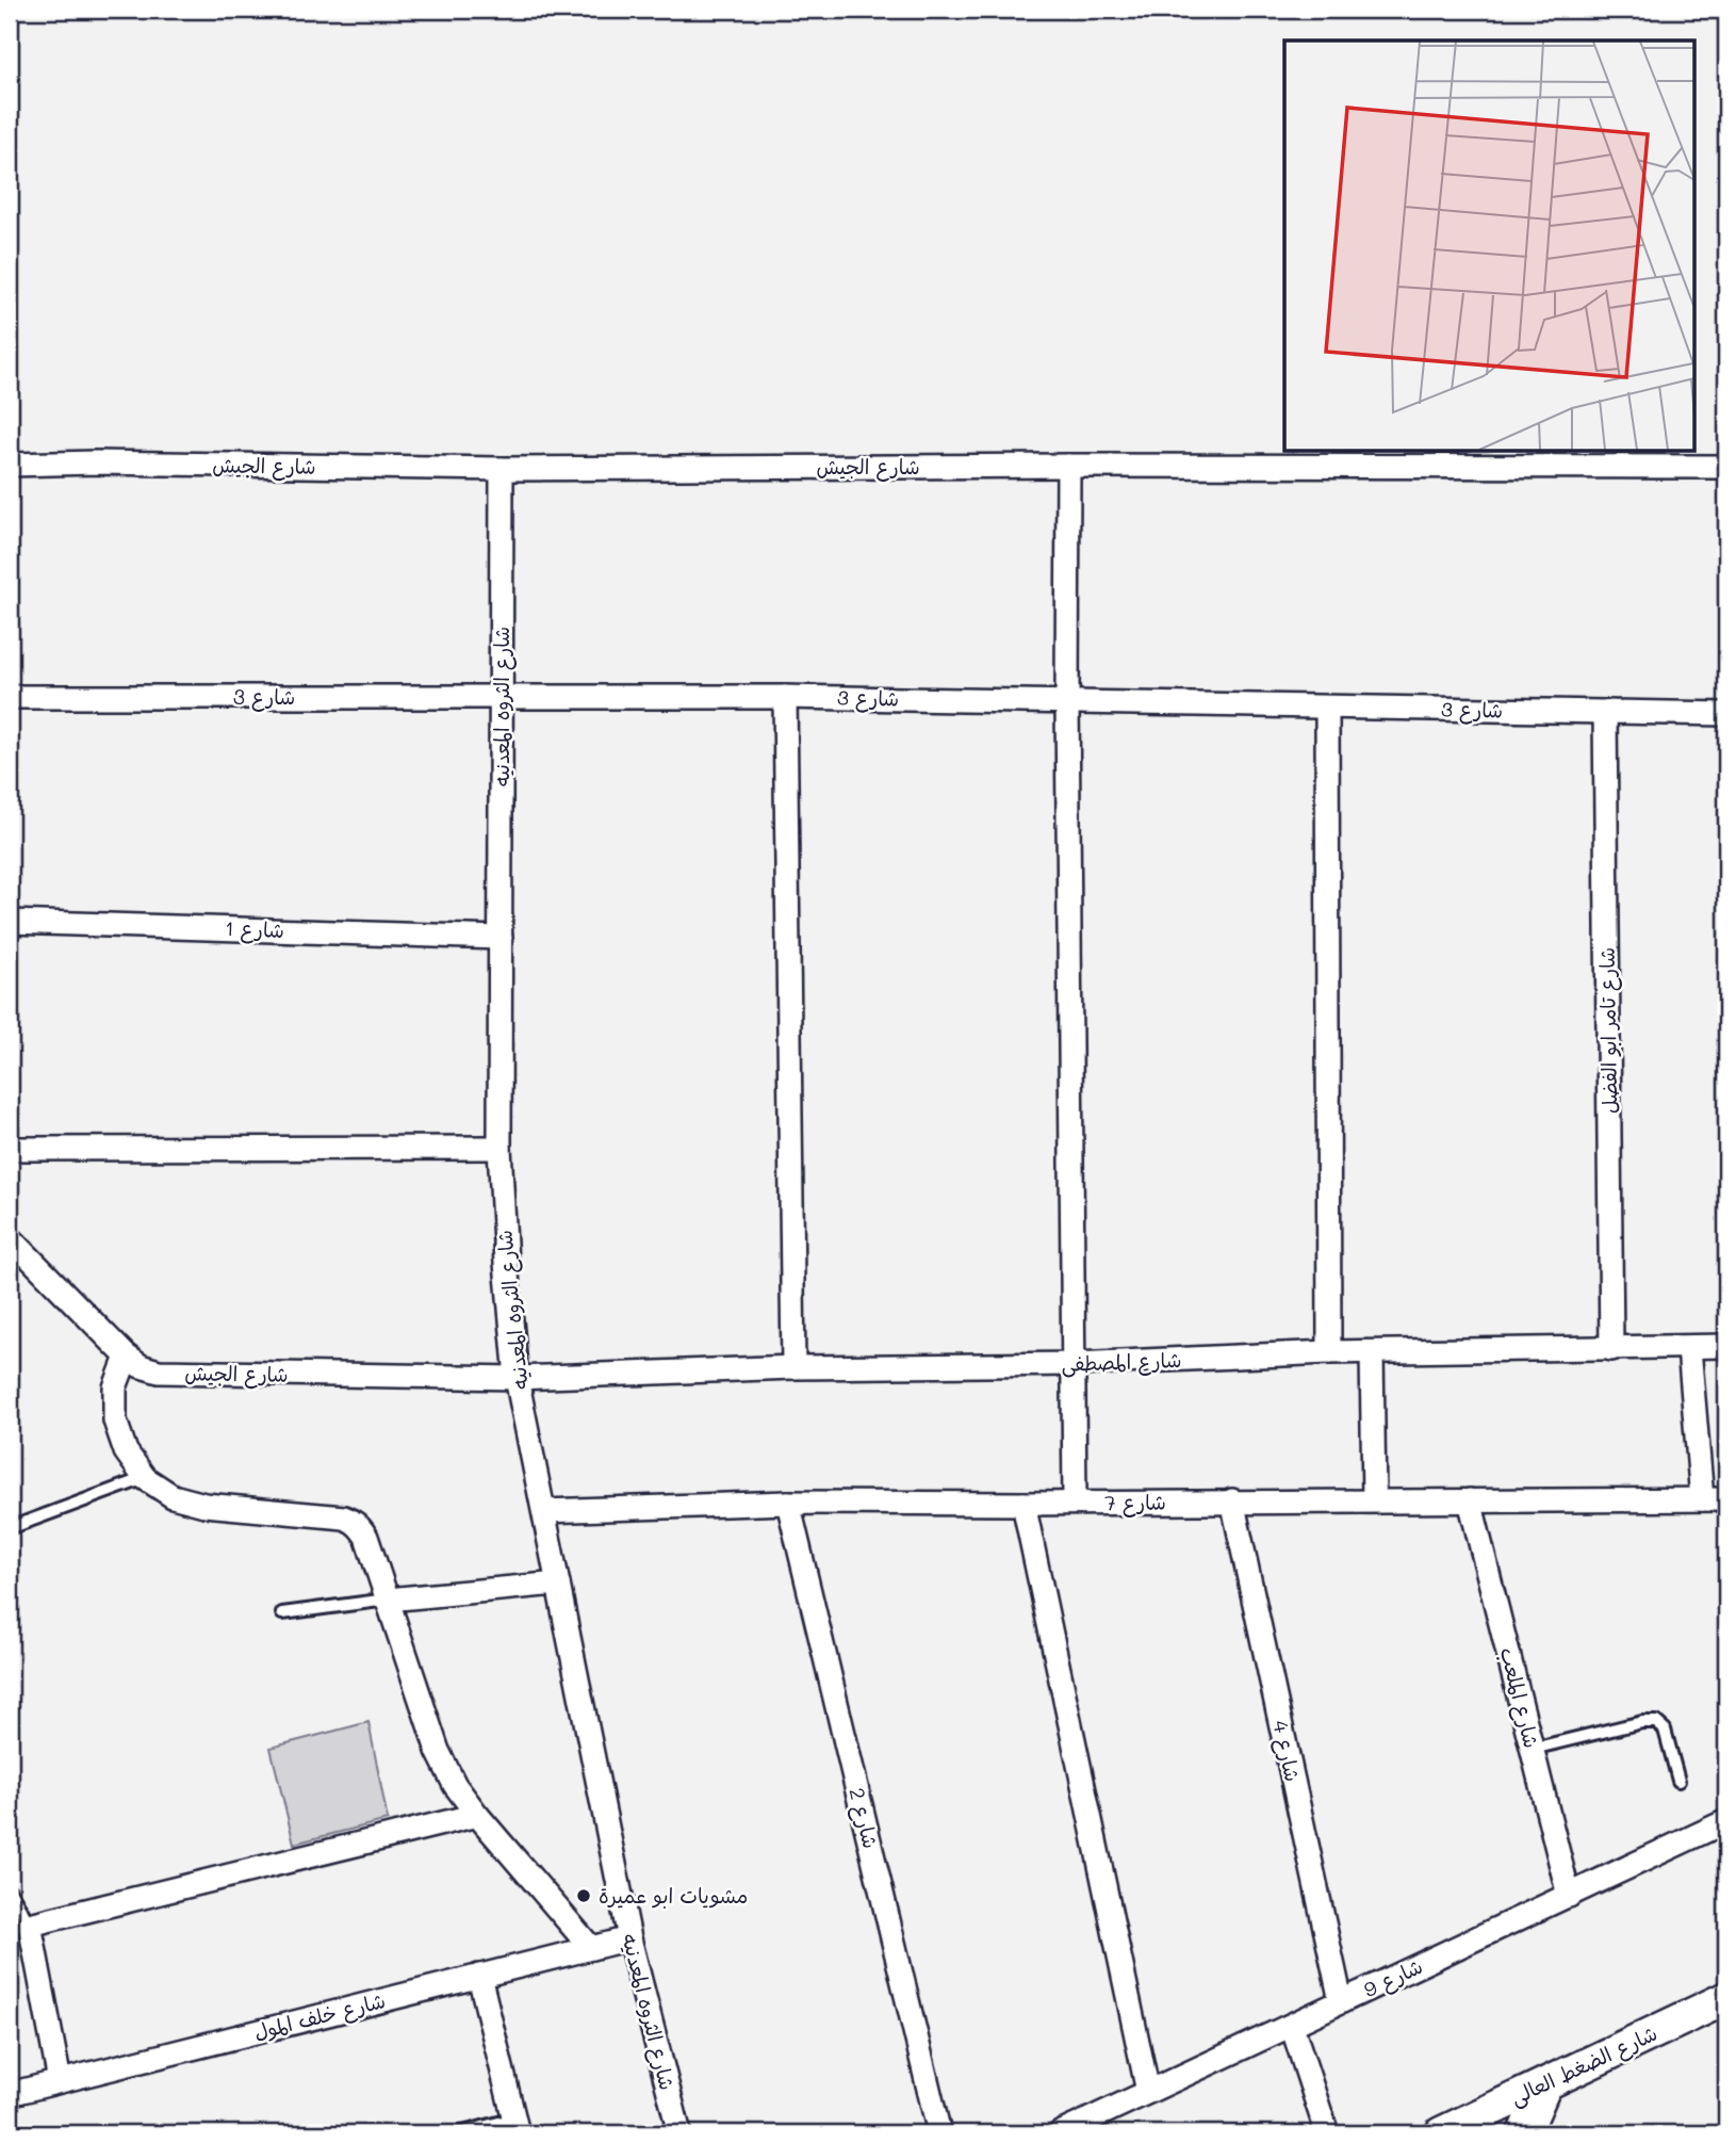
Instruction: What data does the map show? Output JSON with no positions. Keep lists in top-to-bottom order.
{
  "streets": {
    "street": [
      "شارع الجيش",
      "شارع 3",
      "شارع الثروه المعدنيه",
      "شارع 1",
      "شارع تامر ابو الفضل",
      "شارع المصطفى",
      "شارع 7",
      "شارع الملعب",
      "شارع 4",
      "شارع 2",
      "شارع 9",
      "شارع خلف المول",
      "شارع الضغط العالى"
    ]
  },
  "crossings": [
    ["شارع الجيش", "شارع الثروه المعدنيه"],
    ["شارع الجيش", "شارع المصطفى"],
    ["شارع 3", "شارع الثروه المعدنيه"],
    ["شارع 3", "شارع تامر ابو الفضل"],
    ["شارع الثروه المعدنيه", "شارع 1"],
    ["شارع الثروه المعدنيه", "شارع المصطفى"],
    ["شارع الثروه المعدنيه", "شارع 7"],
    ["شارع الثروه المعدنيه", "شارع خلف المول"],
    ["شارع تامر ابو الفضل", "شارع المصطفى"],
    ["شارع 7", "شارع الملعب"],
    ["شارع 7", "شارع 4"],
    ["شارع 7", "شارع 2"],
    ["شارع الملعب", "شارع 9"],
    ["شارع 4", "شارع 9"]
  ],
  "places": ["مشويات ابو عميرة"]
}
